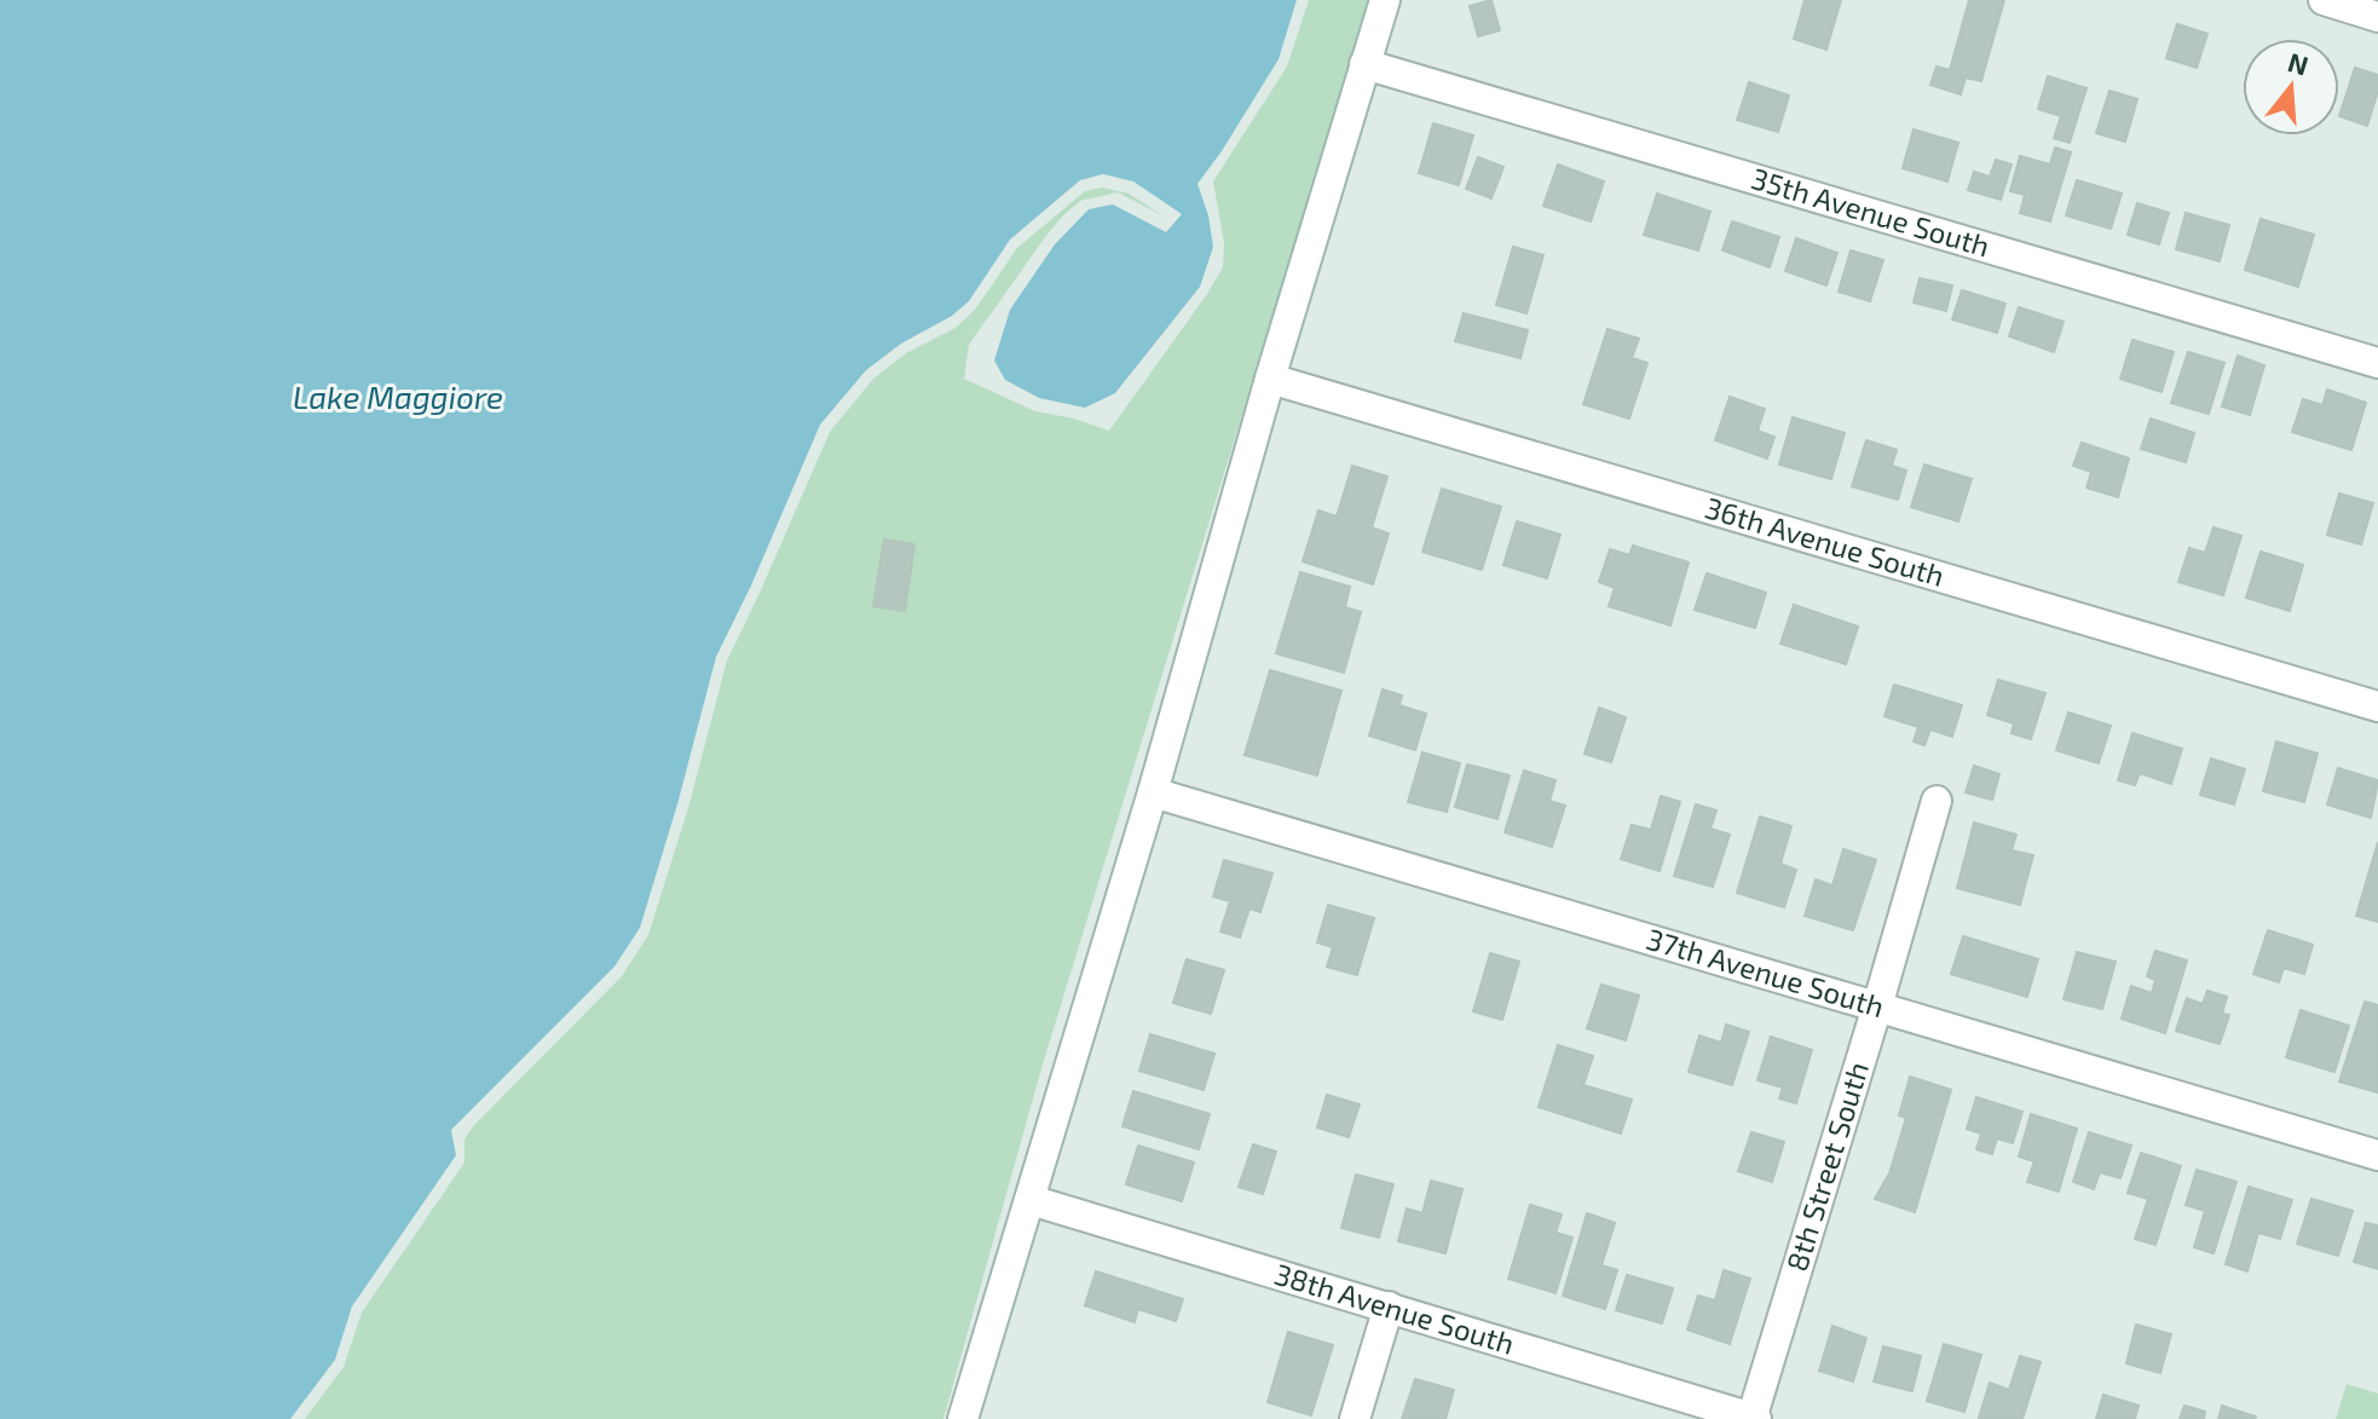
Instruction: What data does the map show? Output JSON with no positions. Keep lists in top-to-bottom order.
{
  "streets": {
    "street": [
      "35th Avenue South",
      "36th Avenue South",
      "37th Avenue South",
      "8th Street South",
      "38th Avenue South"
    ]
  },
  "crossings": [
    ["37th Avenue South", "8th Street South"],
    ["8th Street South", "38th Avenue South"]
  ],
  "water": ["Lake Maggiore"],
  "north": "top"
}
